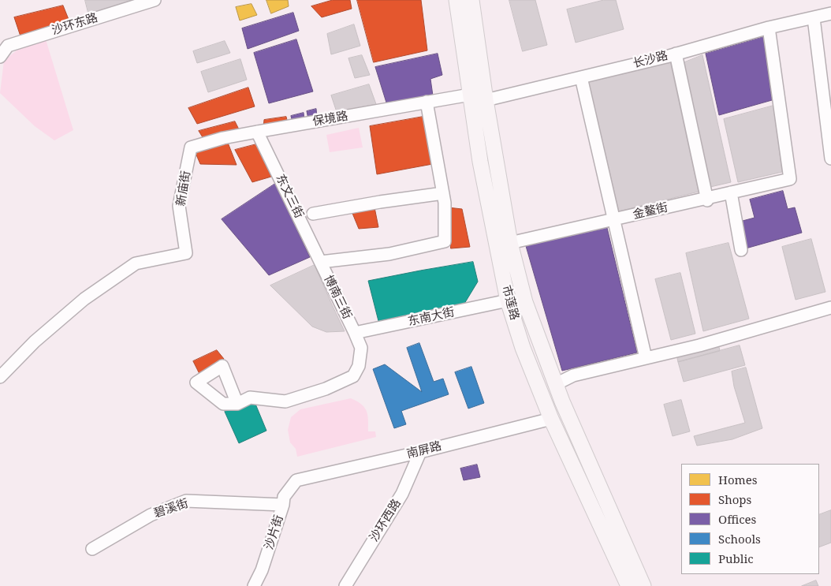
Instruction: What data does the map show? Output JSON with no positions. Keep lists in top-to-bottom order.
{
  "streets": {
    "main road": ["市莲路"],
    "street": [
      "沙环东路",
      "长沙路",
      "保境路",
      "新庙街",
      "东文三街",
      "金鳌街",
      "博南三街",
      "东南大街",
      "南屏路",
      "碧溪街",
      "沙环西路",
      "沙片街"
    ]
  },
  "crossings": [
    ["长沙路", "金鳌街"],
    ["长沙路", "市莲路"],
    ["保境路", "新庙街"],
    ["保境路", "东文三街"],
    ["保境路", "市莲路"],
    ["东文三街", "博南三街"],
    ["金鳌街", "市莲路"],
    ["博南三街", "东南大街"],
    ["市莲路", "东南大街"],
    ["市莲路", "南屏路"],
    ["南屏路", "沙环西路"],
    ["南屏路", "沙片街"],
    ["碧溪街", "沙片街"]
  ],
  "legend": [
    "Homes",
    "Shops",
    "Offices",
    "Schools",
    "Public"
  ]
}
